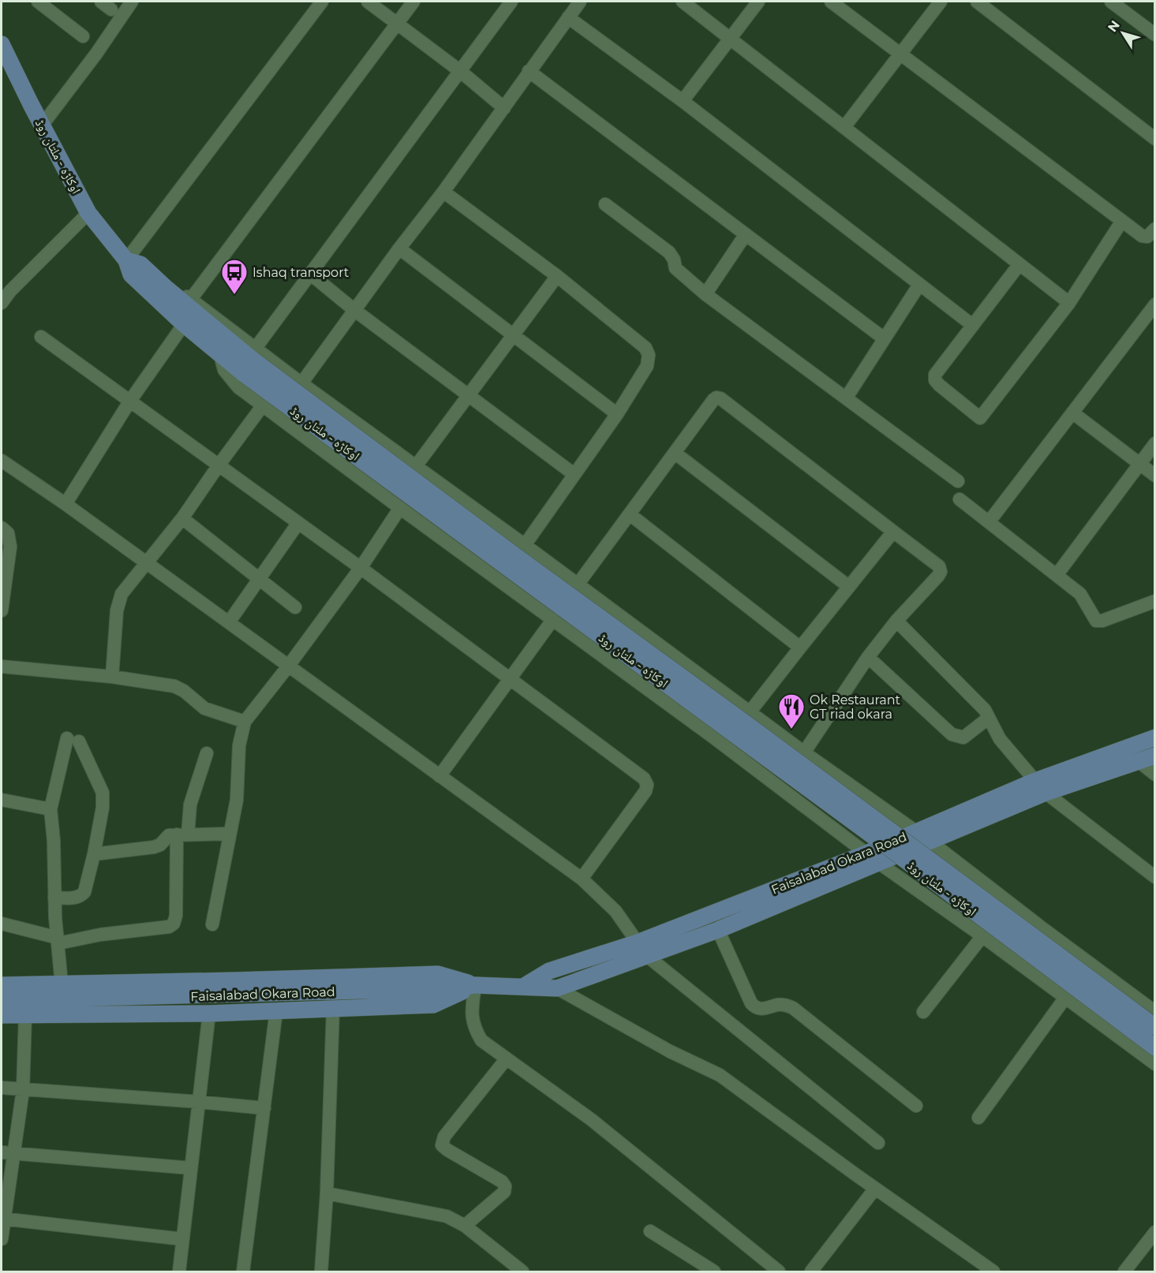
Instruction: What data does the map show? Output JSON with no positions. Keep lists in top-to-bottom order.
{
  "streets": {
    "main road": ["اوکاڑہ - ملتان روڈ", "Faisalabad Okara Road"]
  },
  "places": {
    "bus stop": ["Ishaq transport"],
    "restaurant": ["Ok Restaurant GT riad okara"]
  },
  "north": "top left"
}
